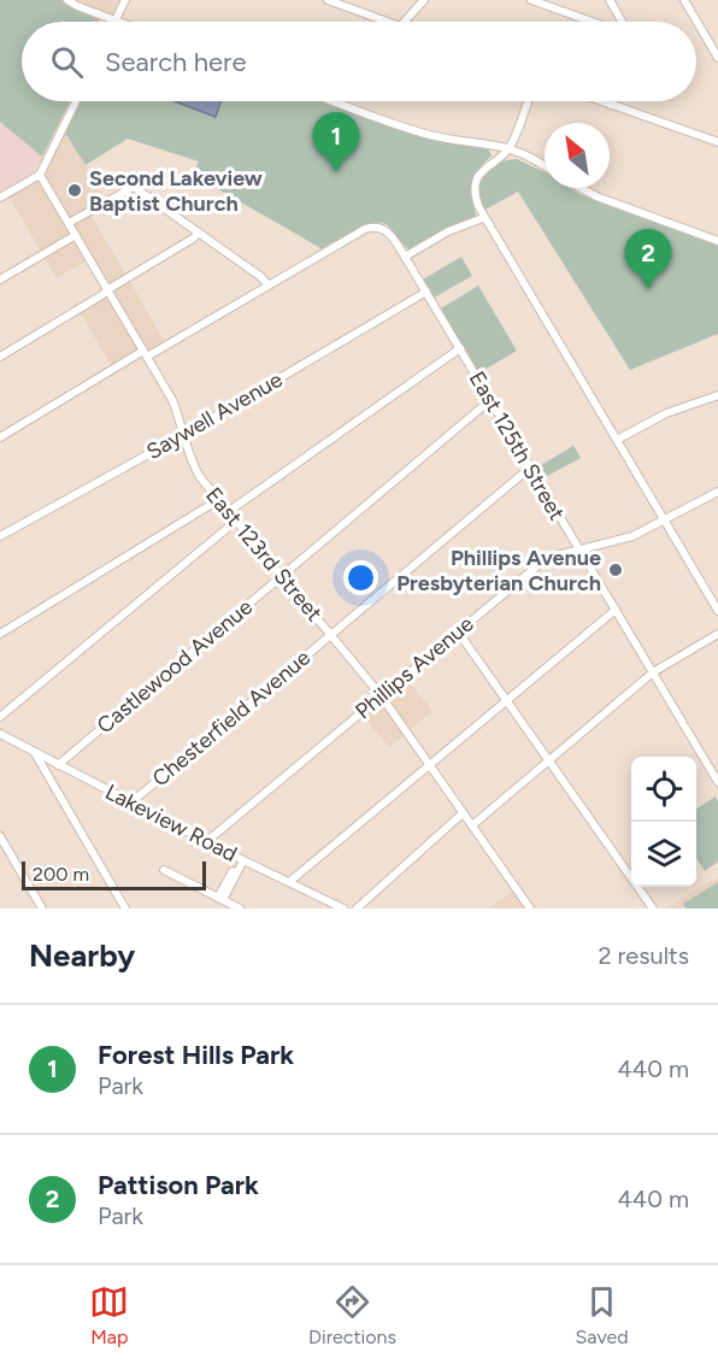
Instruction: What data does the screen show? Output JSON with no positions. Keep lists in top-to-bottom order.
{
  "streets": {
    "street": [
      "Saywell Avenue",
      "East 125th Street",
      "East 123rd Street",
      "Castlewood Avenue",
      "Phillips Avenue",
      "Chesterfield Avenue",
      "Lakeview Road"
    ]
  },
  "crossings": [
    ["Saywell Avenue", "East 125th Street"],
    ["Saywell Avenue", "East 123rd Street"],
    ["East 125th Street", "Castlewood Avenue"],
    ["East 125th Street", "Phillips Avenue"],
    ["East 125th Street", "Chesterfield Avenue"],
    ["East 123rd Street", "Castlewood Avenue"],
    ["East 123rd Street", "Phillips Avenue"],
    ["East 123rd Street", "Chesterfield Avenue"],
    ["Castlewood Avenue", "Lakeview Road"],
    ["Phillips Avenue", "Lakeview Road"],
    ["Chesterfield Avenue", "Lakeview Road"]
  ],
  "places": ["Second Lakeview Baptist Church", "Phillips Avenue Presbyterian Church"],
  "scale_bar": "200 m",
  "north": "top left",
  "page": {
    "search": "Search here",
    "pins": ["1", "2"],
    "scale": "200 m",
    "heading": ["Nearby", "2 results"],
    "list": [
      {
        "mark": "1",
        "name": "Forest Hills Park",
        "note": "Park",
        "value": "440 m"
      },
      {
        "mark": "2",
        "name": "Pattison Park",
        "note": "Park",
        "value": "440 m"
      }
    ],
    "nav": ["Map", "Directions", "Saved"]
  }
}
